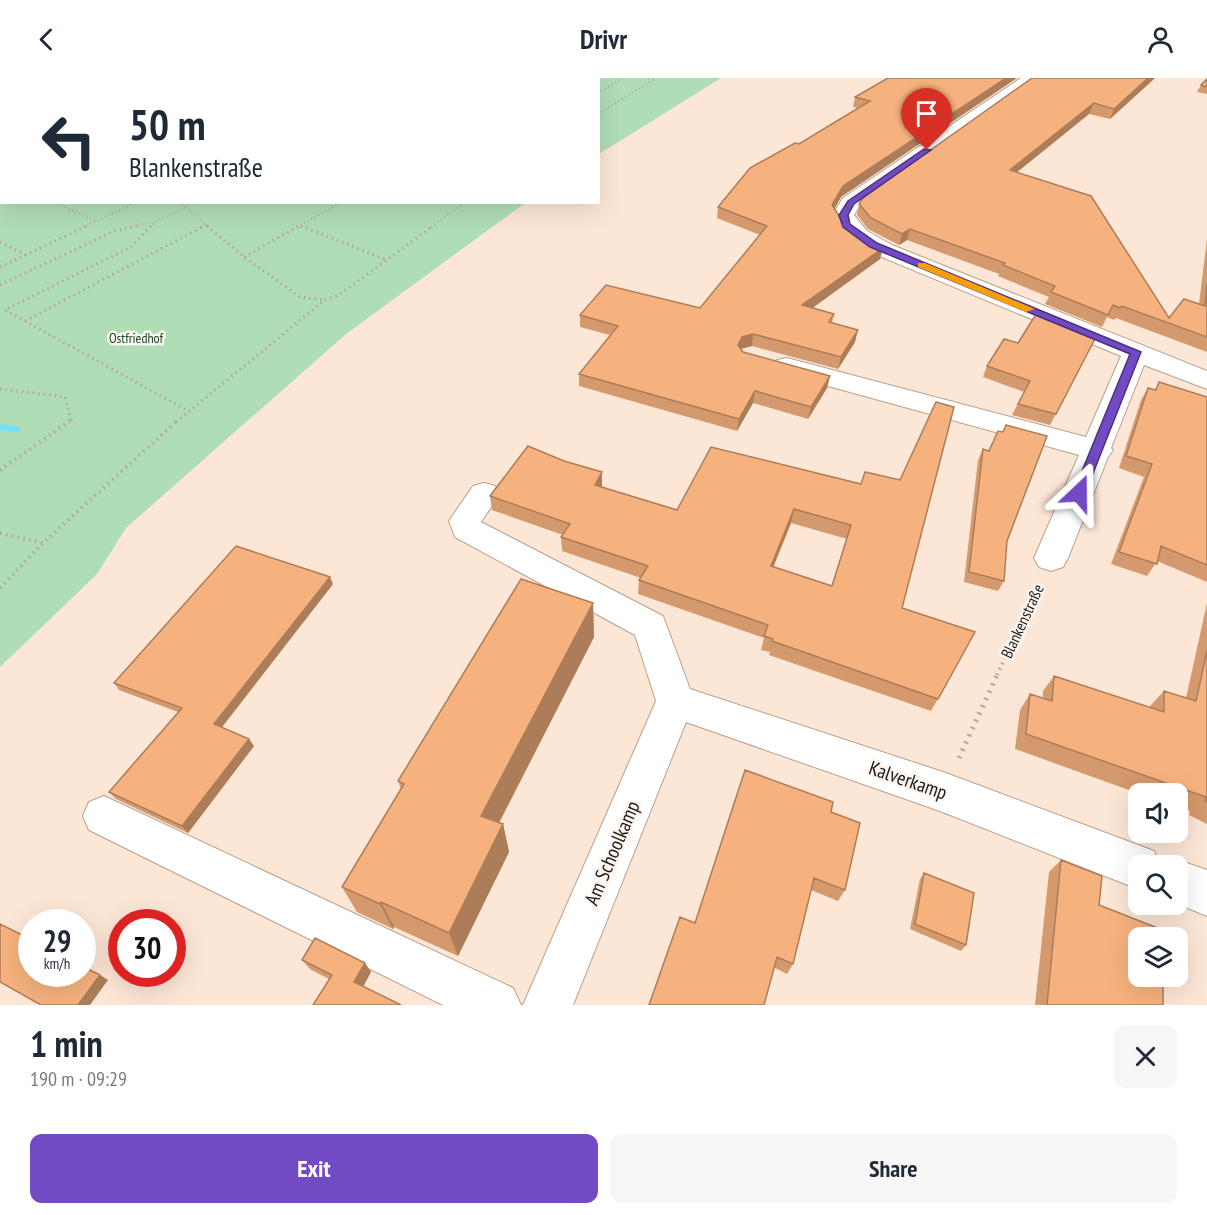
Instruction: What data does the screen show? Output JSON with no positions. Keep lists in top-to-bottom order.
{
  "streets": {
    "street": ["Kalverkamp", "Am Schoolkamp"],
    "path": ["Blankenstraße"]
  },
  "crossings": [
    ["Blankenstraße", "Kalverkamp"],
    ["Kalverkamp", "Am Schoolkamp"]
  ],
  "parks": ["Ostfriedhof"],
  "page": {
    "header": "Drivr",
    "turn": ["50 m", "Blankenstraße"],
    "speed": "29 km/h",
    "limit": "30",
    "heading": ["1 min", "190 m · 09:29"],
    "buttons": ["Exit", "Share"]
  }
}
